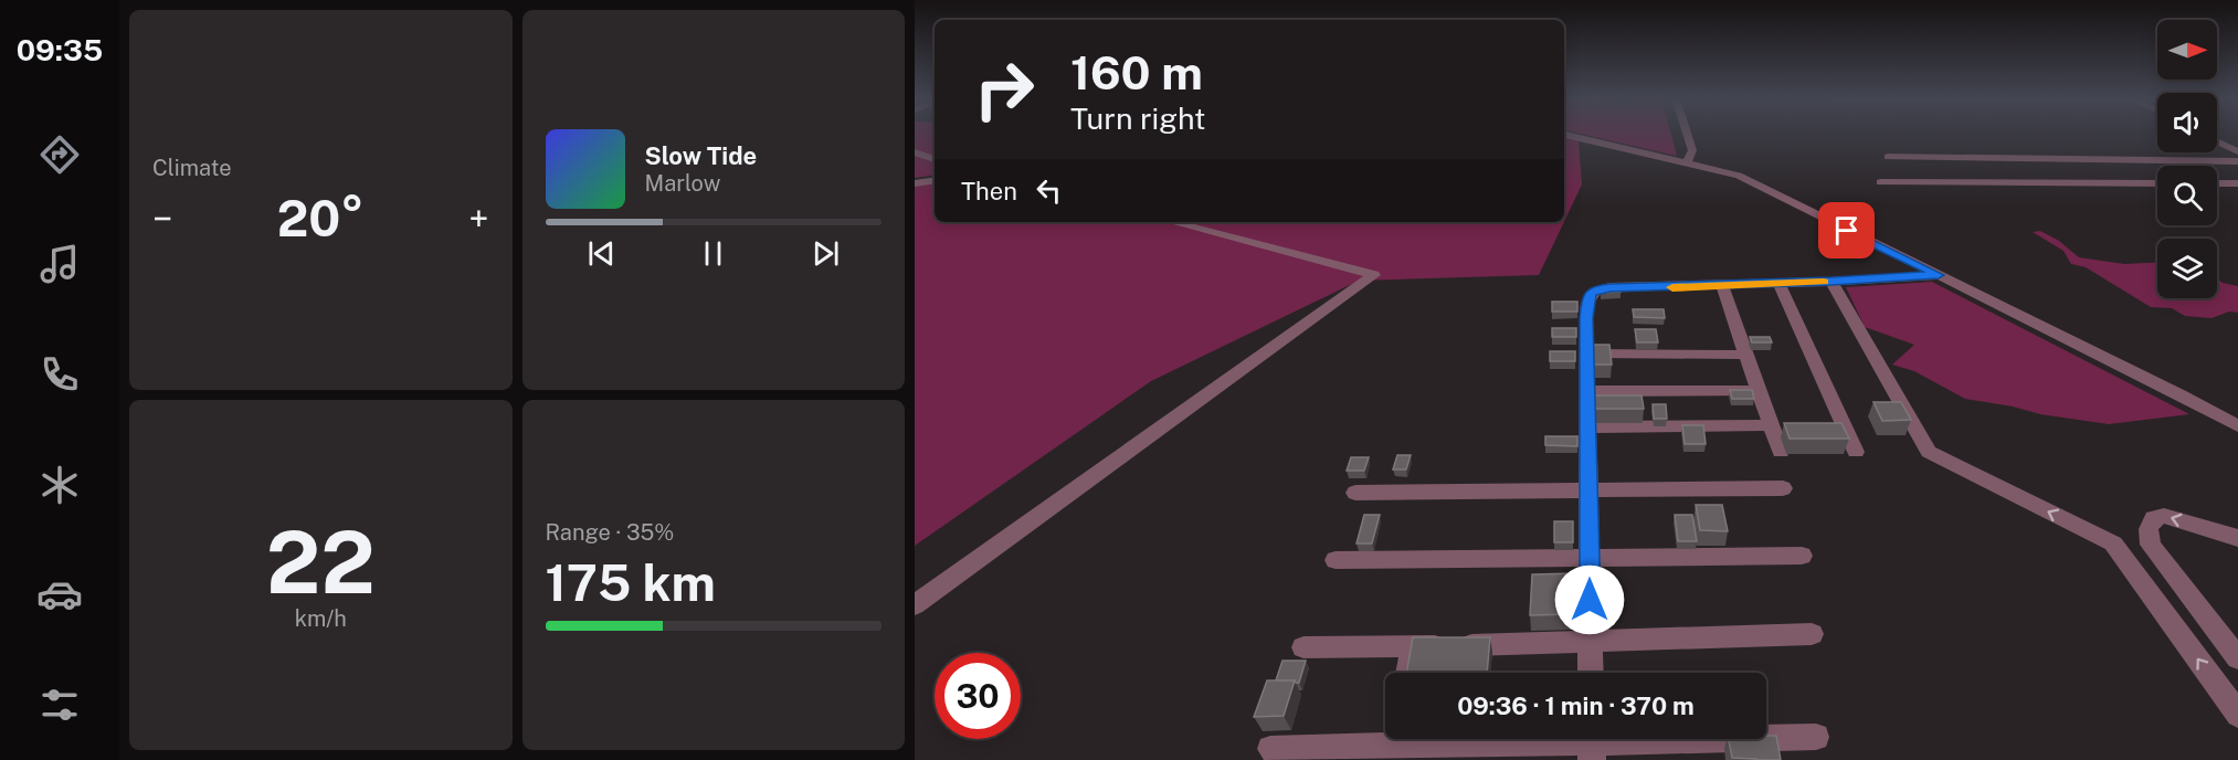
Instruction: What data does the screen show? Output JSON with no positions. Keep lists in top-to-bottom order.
{
  "north": "right",
  "page": {
    "tabs": "09:35",
    "tile": [
      "Climate",
      ["22", "km/h"],
      ["Range · 35%", "175 km"]
    ],
    "turn": ["160 m", "Turn right"],
    "song": ["Slow Tide", "Marlow"],
    "then": "Then",
    "heat": ["−", "20°", "+"],
    "limit": "30",
    "trip": "09:36 · 1 min · 370 m"
  }
}
